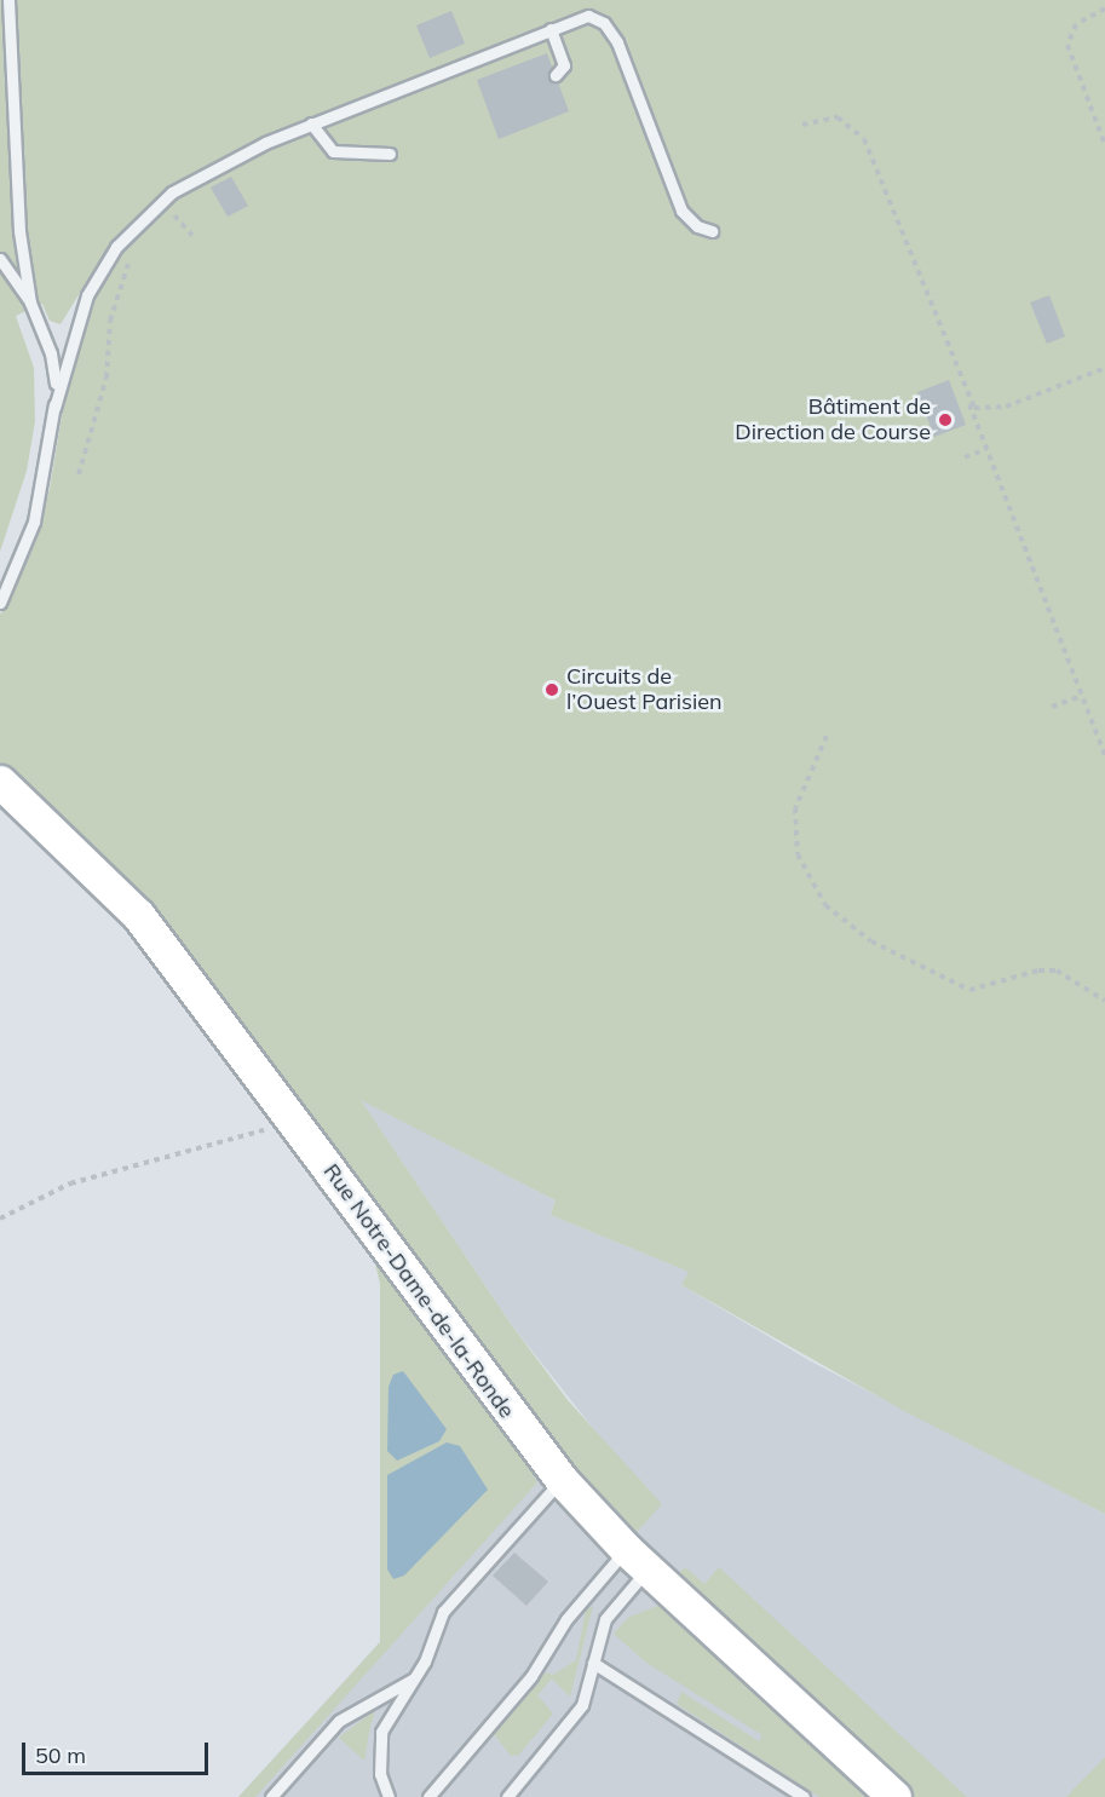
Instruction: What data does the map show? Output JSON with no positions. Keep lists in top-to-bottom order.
{
  "streets": {
    "main road": ["Rue Notre-Dame-de-la-Ronde"]
  },
  "places": ["Bâtiment de Direction de Course", "Circuits de l’Ouest Parisien"],
  "scale_bar": "50 m"
}
